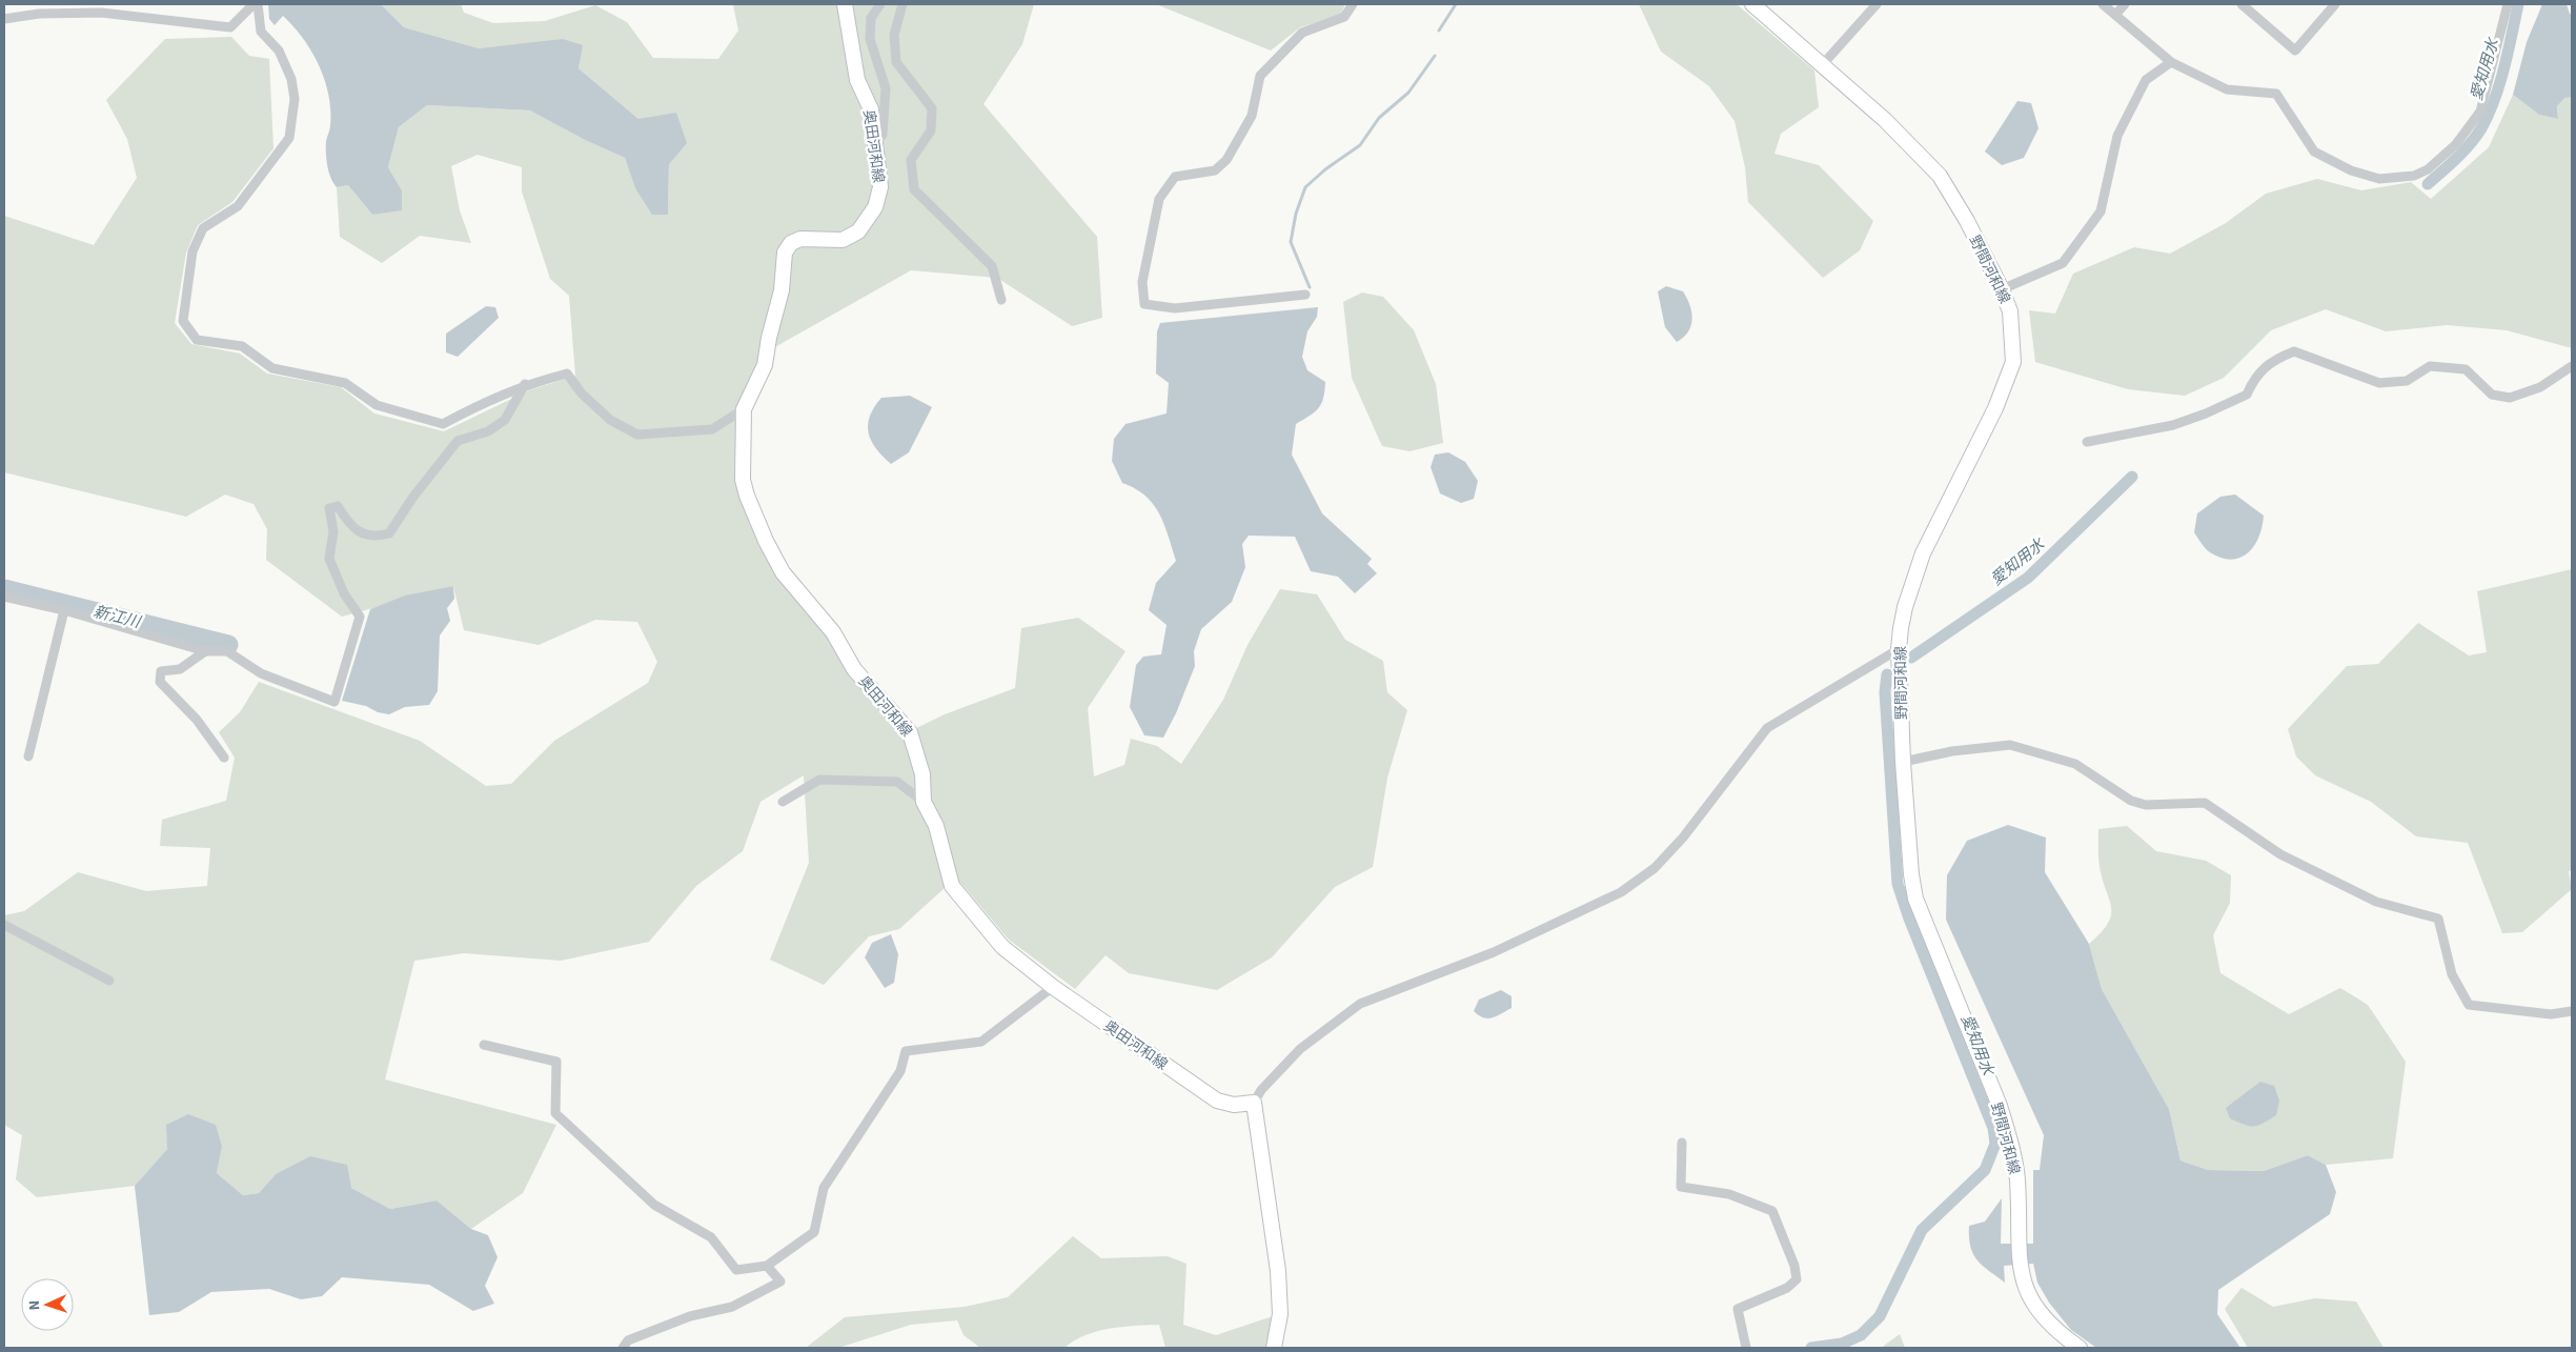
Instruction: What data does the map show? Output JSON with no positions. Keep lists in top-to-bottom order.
{
  "streets": {
    "main road": ["奥田河和線", "野間河和線"]
  },
  "water": ["愛知用水", "新江川"],
  "north": "left"
}
